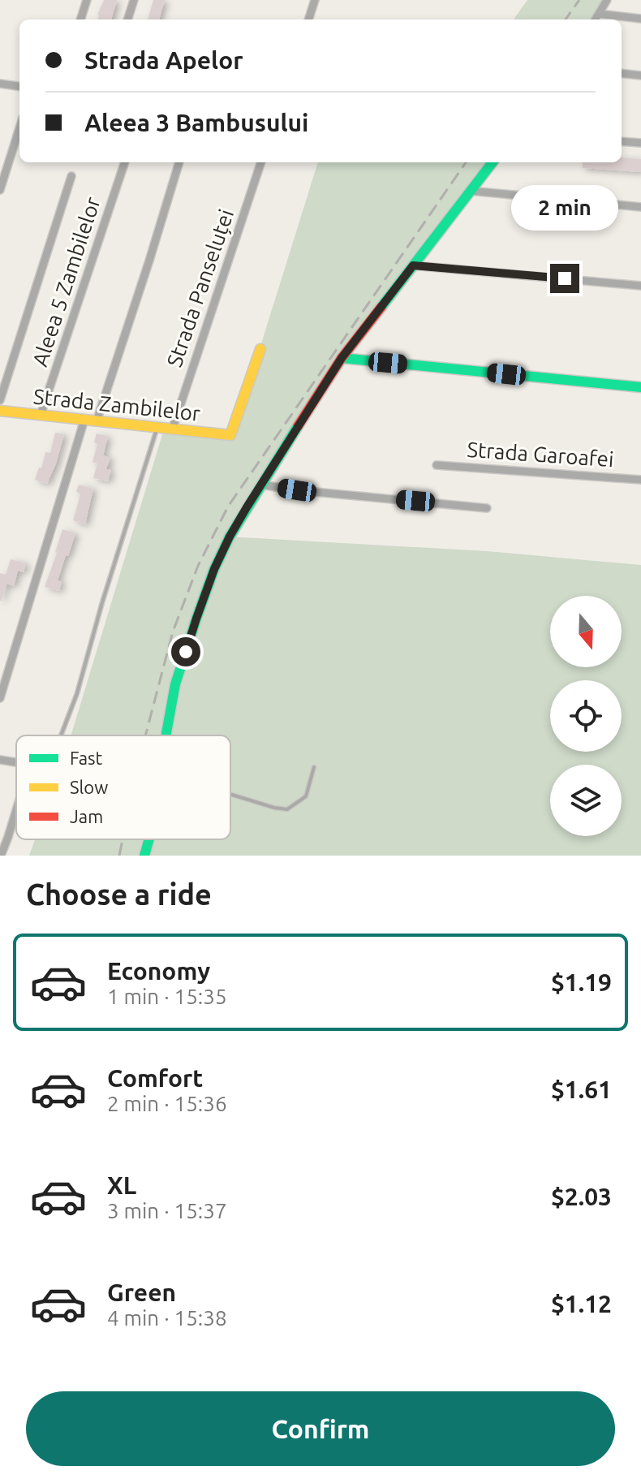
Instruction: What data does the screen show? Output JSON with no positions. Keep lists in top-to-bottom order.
{
  "streets": {
    "street": [
      "Aleea 5 Zambilelor",
      "Strada Panseluței",
      "Strada Zambilelor",
      "Strada Garoafei"
    ]
  },
  "crossings": [
    ["Aleea 5 Zambilelor", "Strada Zambilelor"],
    ["Strada Panseluței", "Strada Zambilelor"]
  ],
  "legend": ["Fast", "Slow", "Jam"],
  "north": "bottom",
  "page": {
    "banner": ["Strada Apelor", "Aleea 3 Bambusului"],
    "bubble": "2 min",
    "heading": "Choose a ride",
    "list": [
      {
        "name": "Economy",
        "note": "1 min · 15:35",
        "value": "$1.19"
      },
      {
        "name": "Comfort",
        "note": "2 min · 15:36",
        "value": "$1.61"
      },
      {
        "name": "XL",
        "note": "3 min · 15:37",
        "value": "$2.03"
      },
      {
        "name": "Green",
        "note": "4 min · 15:38",
        "value": "$1.12"
      }
    ],
    "buttons": "Confirm"
  }
}
